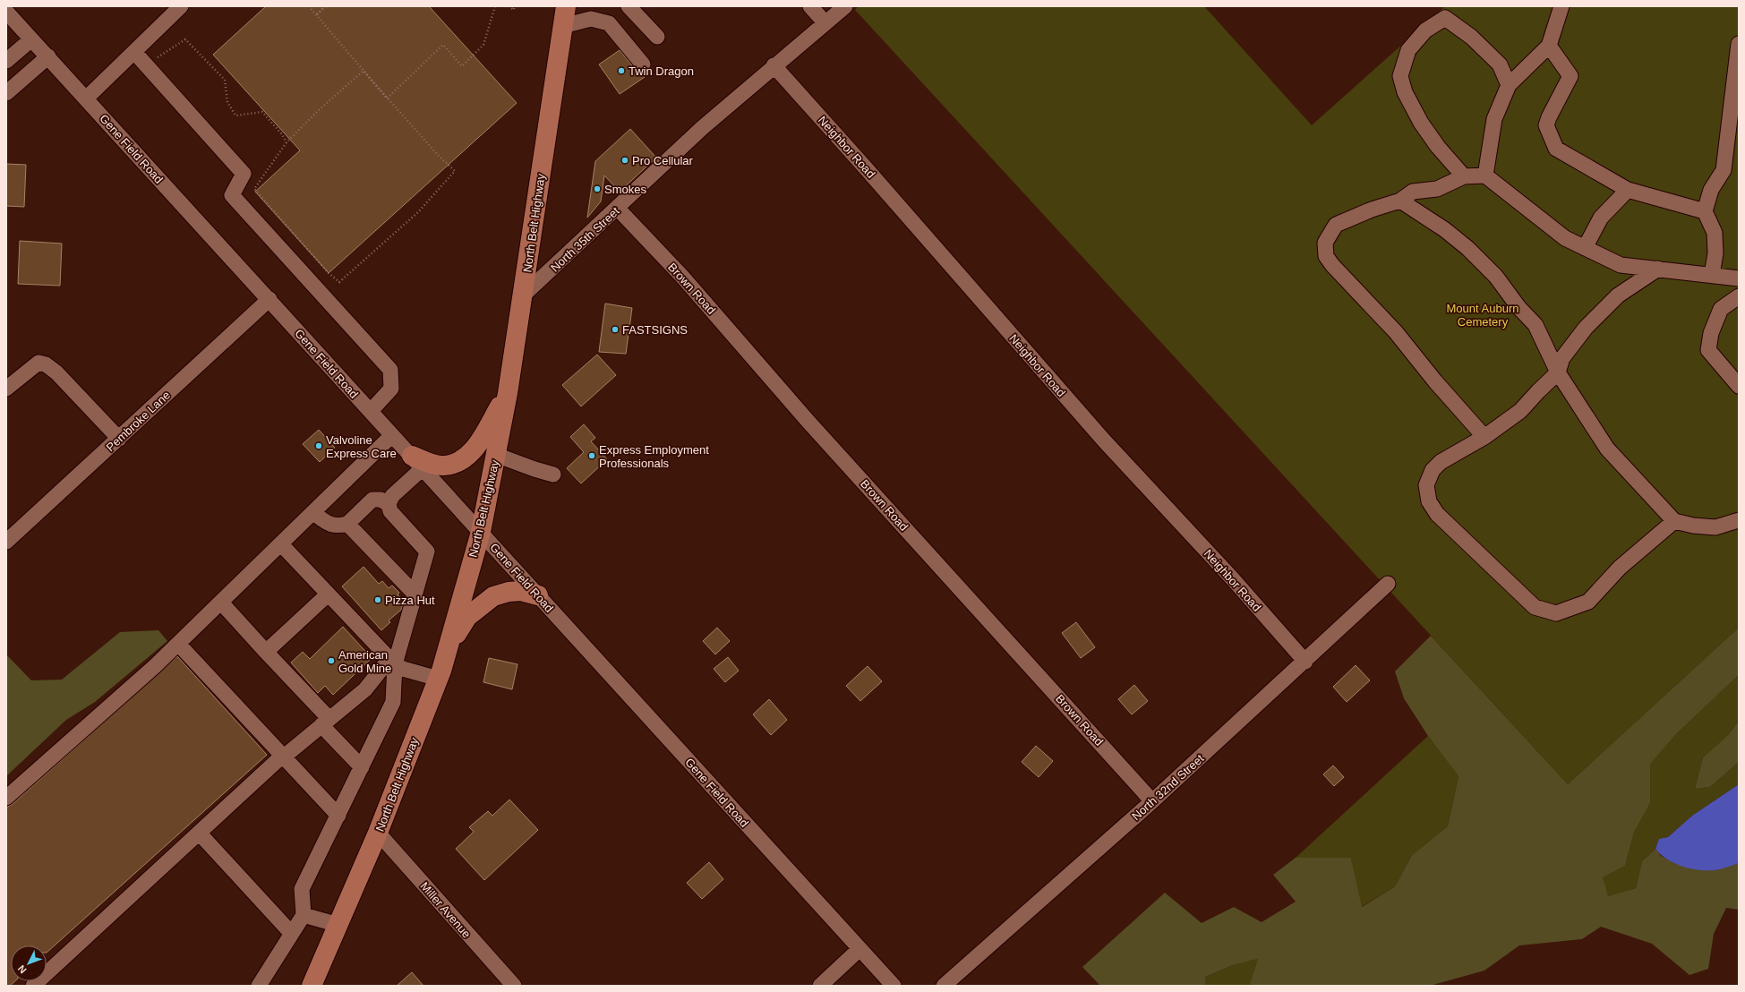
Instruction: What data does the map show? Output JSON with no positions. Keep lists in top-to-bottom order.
{
  "streets": {
    "main road": ["North Belt Highway"],
    "street": [
      "Neighbor Road",
      "Gene Field Road",
      "North 35th Street",
      "Brown Road",
      "Pembroke Lane",
      "North 32nd Street",
      "Miller Avenue"
    ]
  },
  "crossings": [
    ["Neighbor Road", "North 35th Street"],
    ["Neighbor Road", "North 32nd Street"],
    ["Gene Field Road", "North Belt Highway"],
    ["Gene Field Road", "Pembroke Lane"],
    ["North Belt Highway", "North 35th Street"],
    ["North Belt Highway", "Miller Avenue"],
    ["North 35th Street", "Brown Road"],
    ["Brown Road", "North 32nd Street"]
  ],
  "parks": ["Mount Auburn Cemetery"],
  "places": [
    "Twin Dragon",
    "Pro Cellular",
    "Smokes",
    "FASTSIGNS",
    "Valvoline Express Care",
    "Express Employment Professionals",
    "Pizza Hut",
    "American Gold Mine"
  ],
  "north": "bottom left"
}
